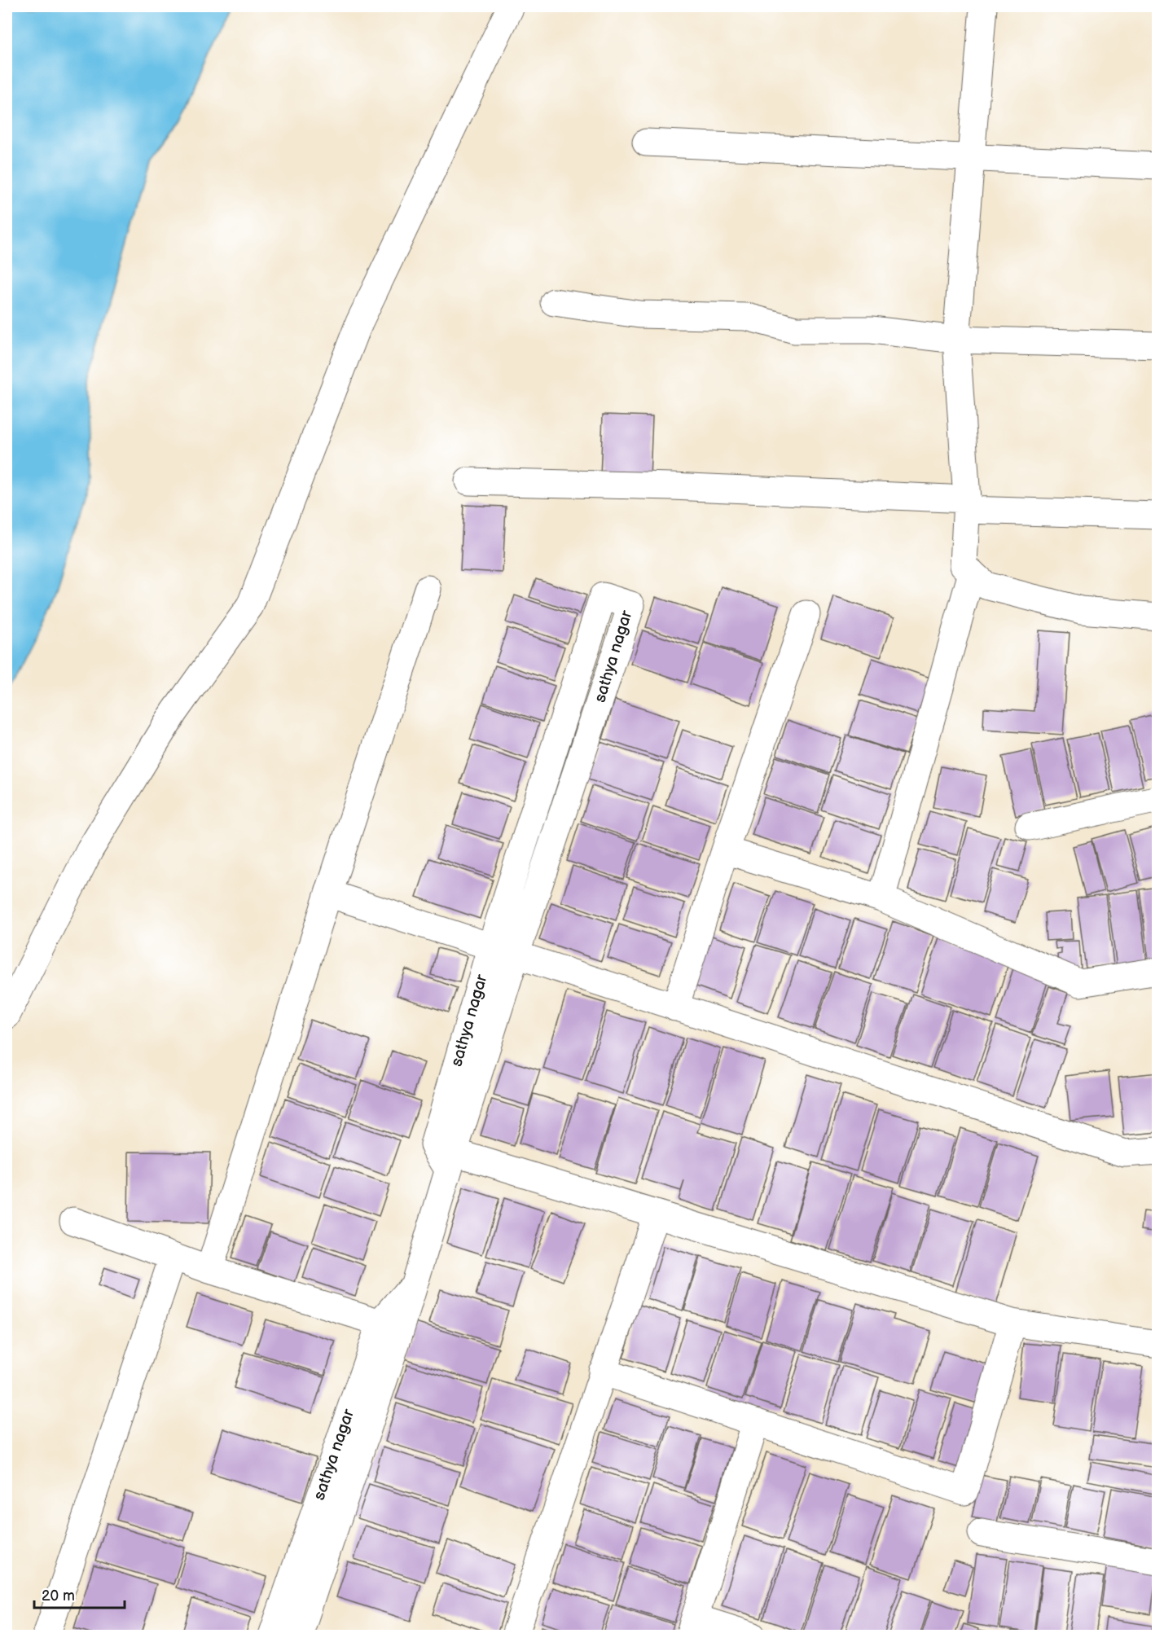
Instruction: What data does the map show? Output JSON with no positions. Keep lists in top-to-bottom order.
{
  "streets": {
    "street": ["sathya nagar"]
  },
  "scale_bar": "20 m"
}
